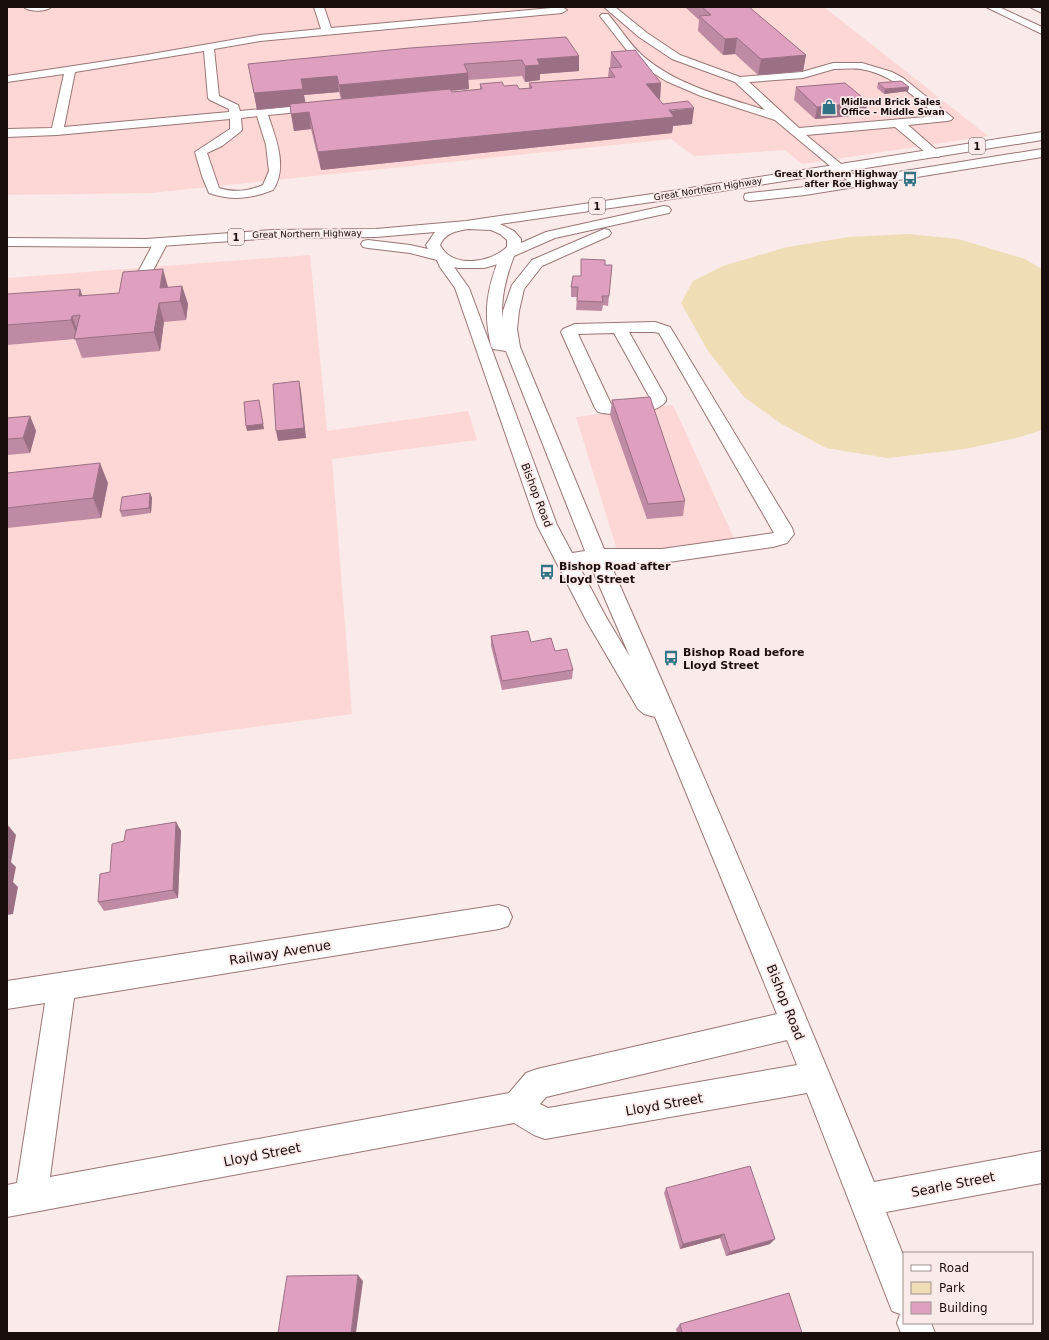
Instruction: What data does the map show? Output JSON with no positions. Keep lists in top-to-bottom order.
{
  "streets": {
    "main road": [
      "1",
      "Great Northern Highway",
      "Bishop Road",
      "Railway Avenue",
      "Lloyd Street",
      "Searle Street"
    ]
  },
  "crossings": [
    ["1", "Great Northern Highway"],
    ["1", "Bishop Road"],
    ["Great Northern Highway", "Bishop Road"],
    ["Bishop Road", "Lloyd Street"],
    ["Bishop Road", "Searle Street"]
  ],
  "places": {
    "shop": ["Midland Brick Sales Office - Middle Swan"],
    "bus stop": ["Great Northern Highway after Roe Highway", "Bishop Road after Lloyd Street", "Bishop Road before Lloyd Street"]
  },
  "legend": ["Road", "Park", "Building"]
}
